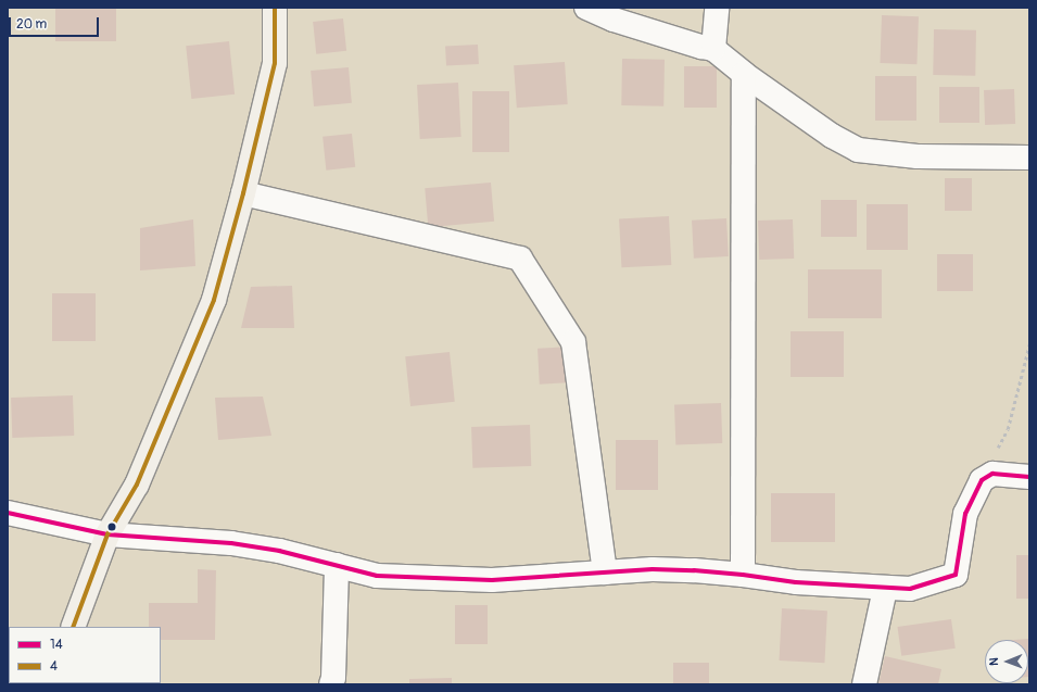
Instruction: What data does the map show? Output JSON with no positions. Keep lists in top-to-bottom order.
{
  "lines": ["transit line 4", "transit line 14"],
  "legend": ["14", "4"],
  "scale_bar": "20 m",
  "north": "left"
}
